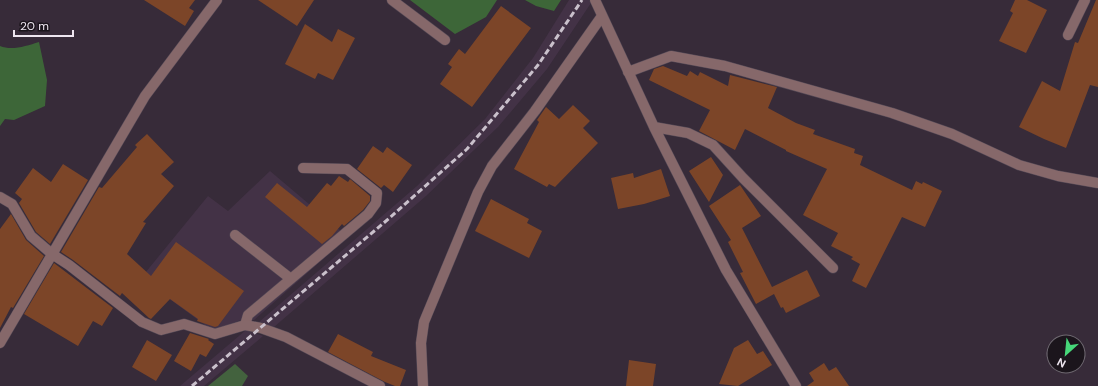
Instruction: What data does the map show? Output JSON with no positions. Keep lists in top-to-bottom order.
{
  "scale_bar": "20 m",
  "north": "bottom left"
}
